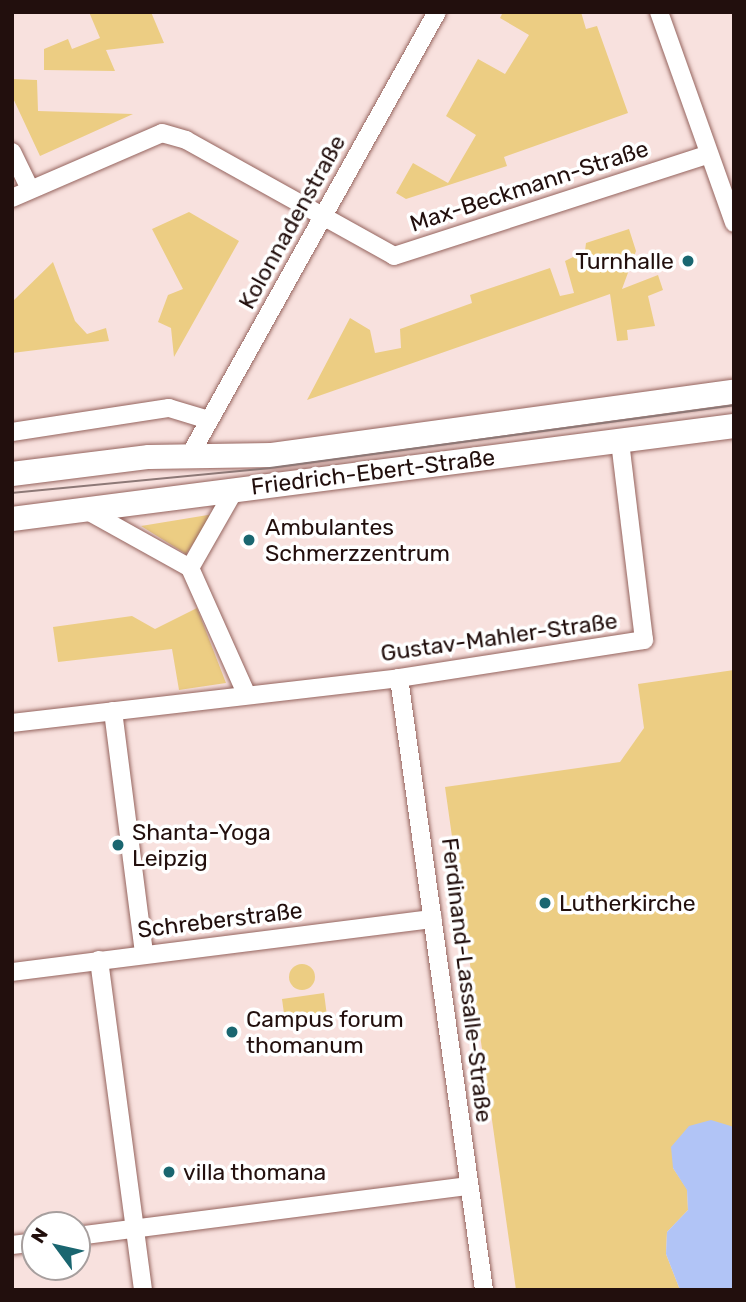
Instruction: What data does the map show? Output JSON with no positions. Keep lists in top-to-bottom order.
{
  "streets": {
    "main road": ["Friedrich-Ebert-Straße"],
    "street": [
      "Max-Beckmann-Straße",
      "Kolonnadenstraße",
      "Gustav-Mahler-Straße",
      "Schreberstraße",
      "Ferdinand-Lassalle-Straße"
    ]
  },
  "crossings": [
    ["Max-Beckmann-Straße", "Kolonnadenstraße"],
    ["Kolonnadenstraße", "Friedrich-Ebert-Straße"],
    ["Friedrich-Ebert-Straße", "Gustav-Mahler-Straße"],
    ["Gustav-Mahler-Straße", "Ferdinand-Lassalle-Straße"],
    ["Schreberstraße", "Ferdinand-Lassalle-Straße"]
  ],
  "places": [
    "Turnhalle",
    "Ambulantes Schmerzzentrum",
    "Shanta-Yoga Leipzig",
    "Lutherkirche",
    "Campus forum thomanum",
    "villa thomana"
  ],
  "north": "top left"
}
